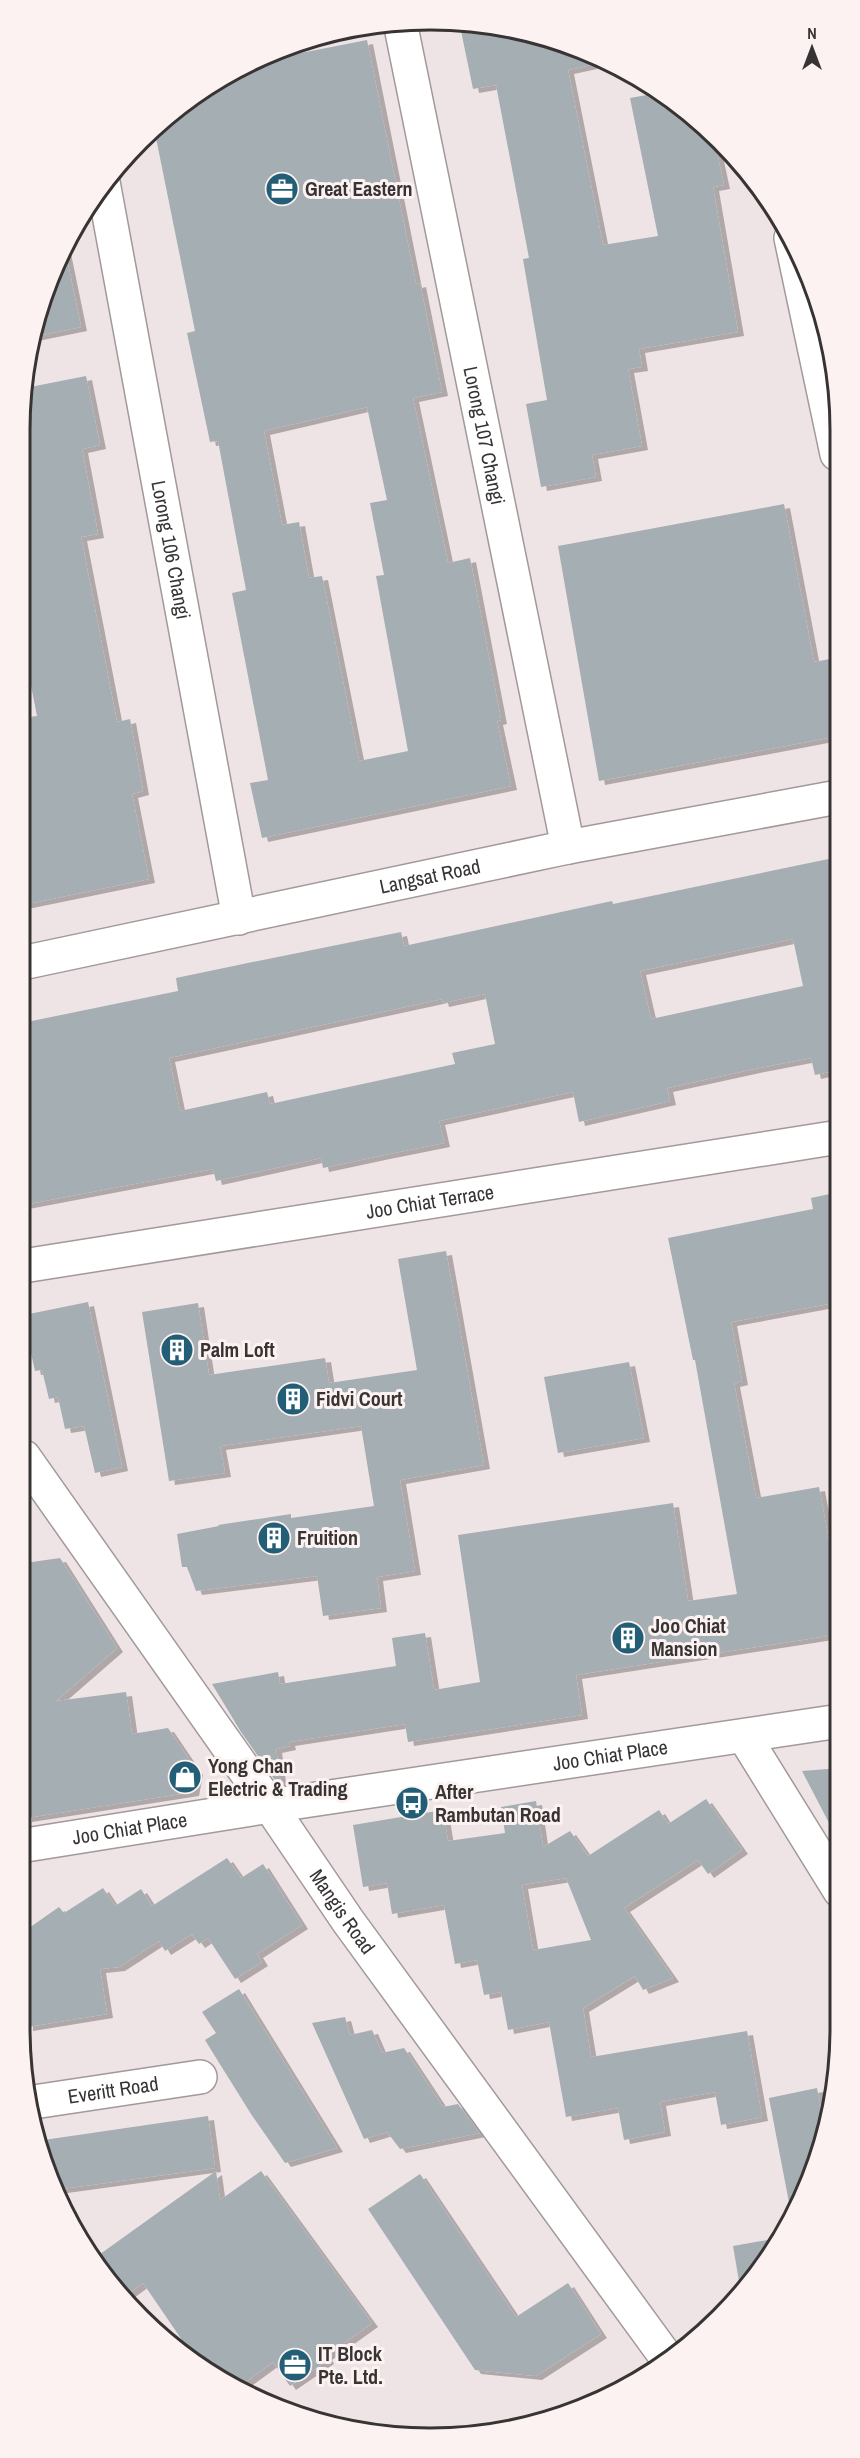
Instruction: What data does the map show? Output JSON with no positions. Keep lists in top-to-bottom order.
{
  "streets": {
    "street": [
      "Lorong 107 Changi",
      "Lorong 106 Changi",
      "Langsat Road",
      "Joo Chiat Terrace",
      "Joo Chiat Place",
      "Mangis Road",
      "Everitt Road"
    ]
  },
  "crossings": [
    ["Lorong 107 Changi", "Langsat Road"],
    ["Lorong 106 Changi", "Langsat Road"],
    ["Joo Chiat Place", "Mangis Road"]
  ],
  "places": {
    "office": ["Great Eastern", "IT Block Pte. Ltd."],
    "building": [
      "Palm Loft",
      "Fidvi Court",
      "Fruition",
      "Joo Chiat Mansion"
    ],
    "shop": ["Yong Chan Electric & Trading"],
    "bus stop": ["After Rambutan Road"]
  },
  "north": "top"
}
